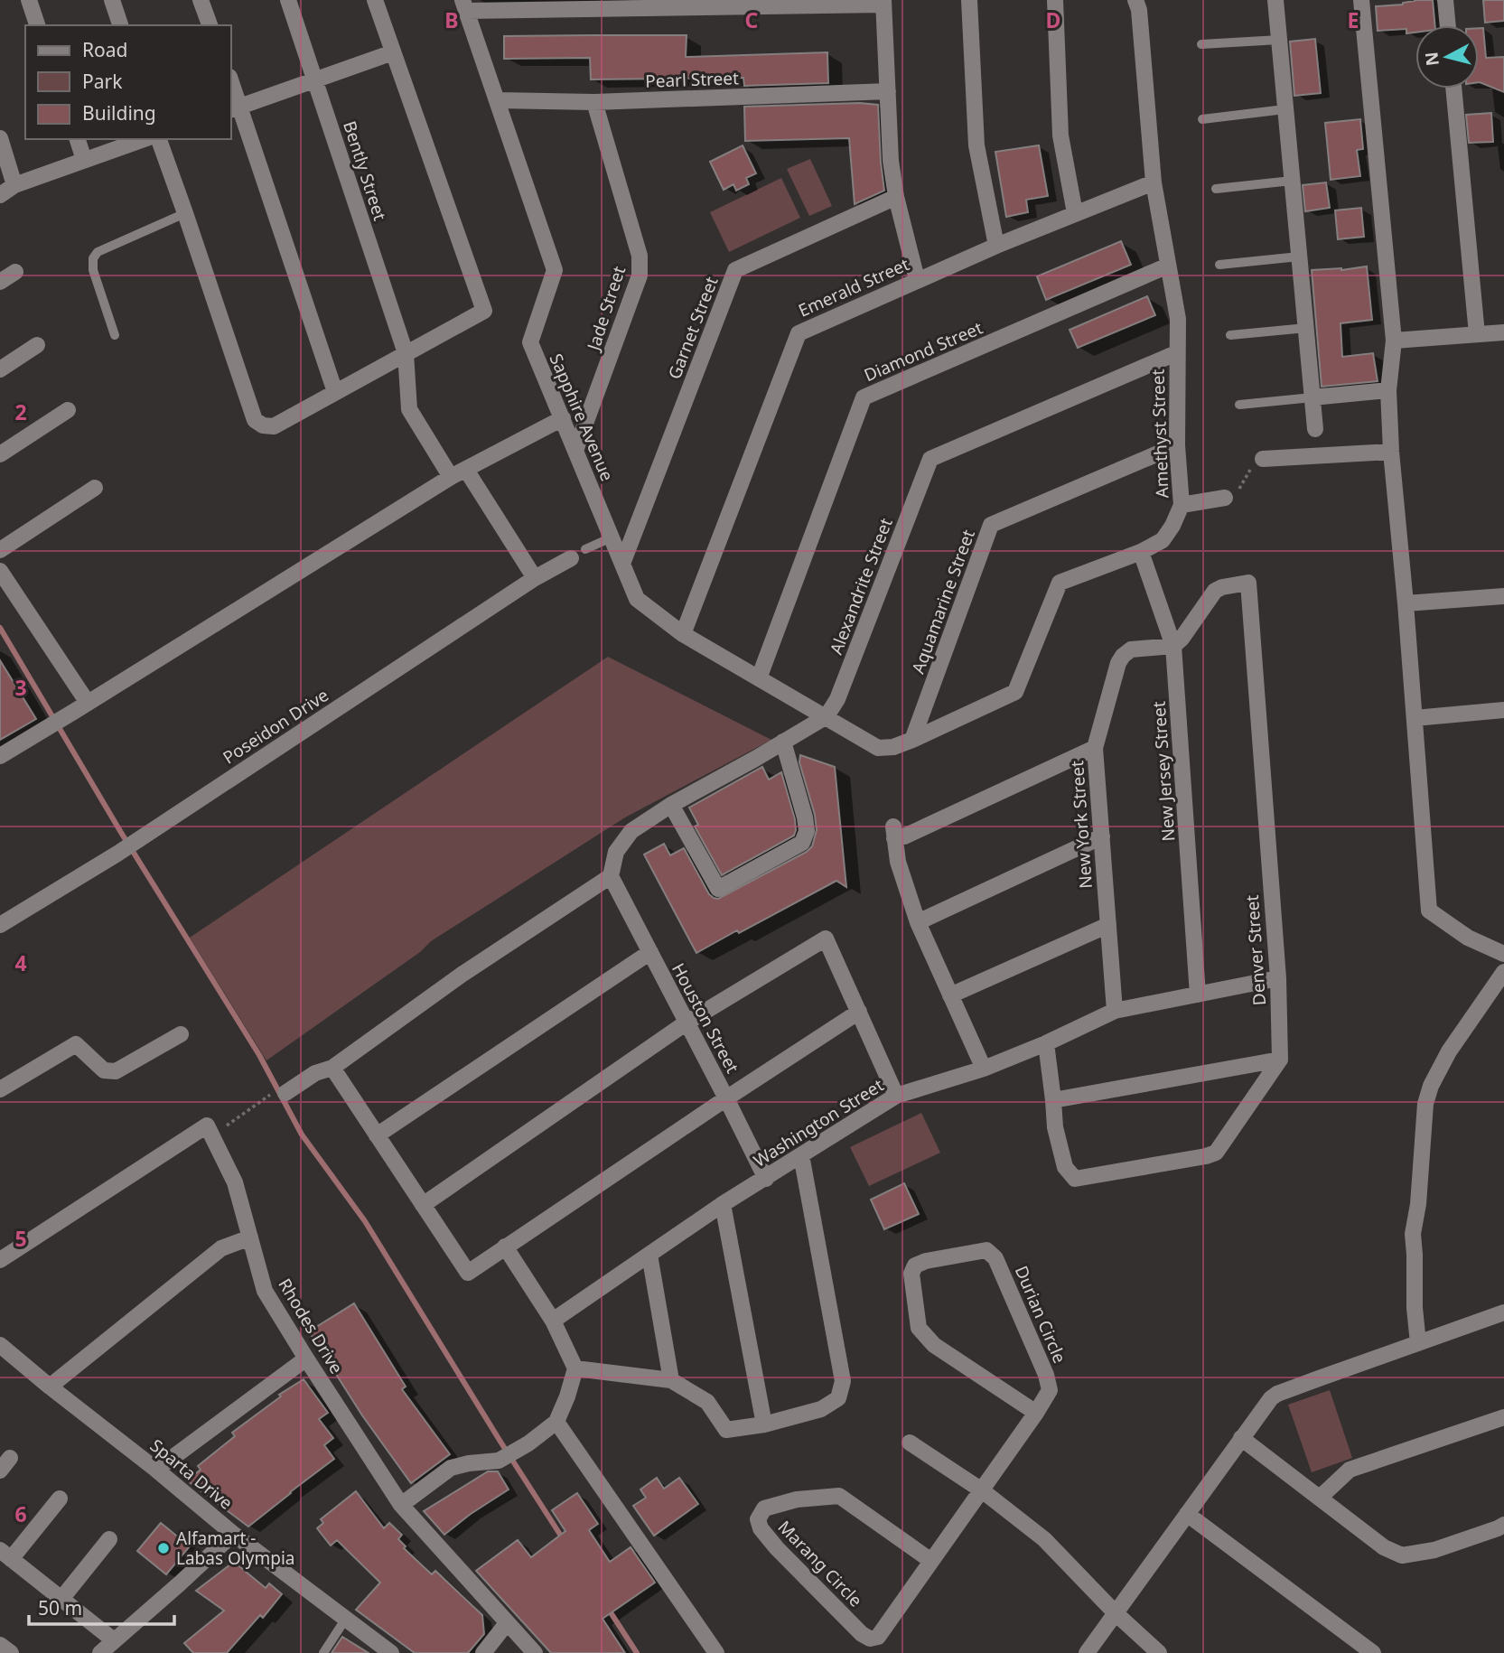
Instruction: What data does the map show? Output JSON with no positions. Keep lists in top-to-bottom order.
{
  "streets": {
    "street": [
      "Pearl Street",
      "Bently Street",
      "Emerald Street",
      "Jade Street",
      "Garnet Street",
      "Diamond Street",
      "Sapphire Avenue",
      "Amethyst Street",
      "Alexandrite Street",
      "Aquamarine Street",
      "Poseidon Drive",
      "New Jersey Street",
      "New York Street",
      "Denver Street",
      "Houston Street",
      "Washington Street",
      "Durian Circle",
      "Rhodes Drive",
      "Sparta Drive",
      "Marang Circle"
    ]
  },
  "crossings": [
    ["Pearl Street", "Jade Street"],
    ["Pearl Street", "Sapphire Avenue"],
    ["Emerald Street", "Sapphire Avenue"],
    ["Emerald Street", "Amethyst Street"],
    ["Jade Street", "Sapphire Avenue"],
    ["Garnet Street", "Sapphire Avenue"],
    ["Diamond Street", "Sapphire Avenue"],
    ["Diamond Street", "Amethyst Street"],
    ["Sapphire Avenue", "Amethyst Street"],
    ["Sapphire Avenue", "Alexandrite Street"],
    ["Amethyst Street", "Alexandrite Street"],
    ["Amethyst Street", "Aquamarine Street"],
    ["Amethyst Street", "New Jersey Street"],
    ["Alexandrite Street", "Houston Street"],
    ["New Jersey Street", "New York Street"],
    ["New Jersey Street", "Denver Street"],
    ["New Jersey Street", "Washington Street"],
    ["New York Street", "Denver Street"],
    ["New York Street", "Washington Street"],
    ["Denver Street", "Washington Street"],
    ["Houston Street", "Washington Street"],
    ["Durian Circle", "Marang Circle"]
  ],
  "places": ["Alfamart - Labas Olympia"],
  "legend": ["Road", "Park", "Building"],
  "scale_bar": "50 m",
  "north": "left",
  "grid": {
    "columns": [
      "B",
      "C",
      "D",
      "E"
    ],
    "rows": [
      "2",
      "3",
      "4",
      "5",
      "6"
    ]
  }
}
